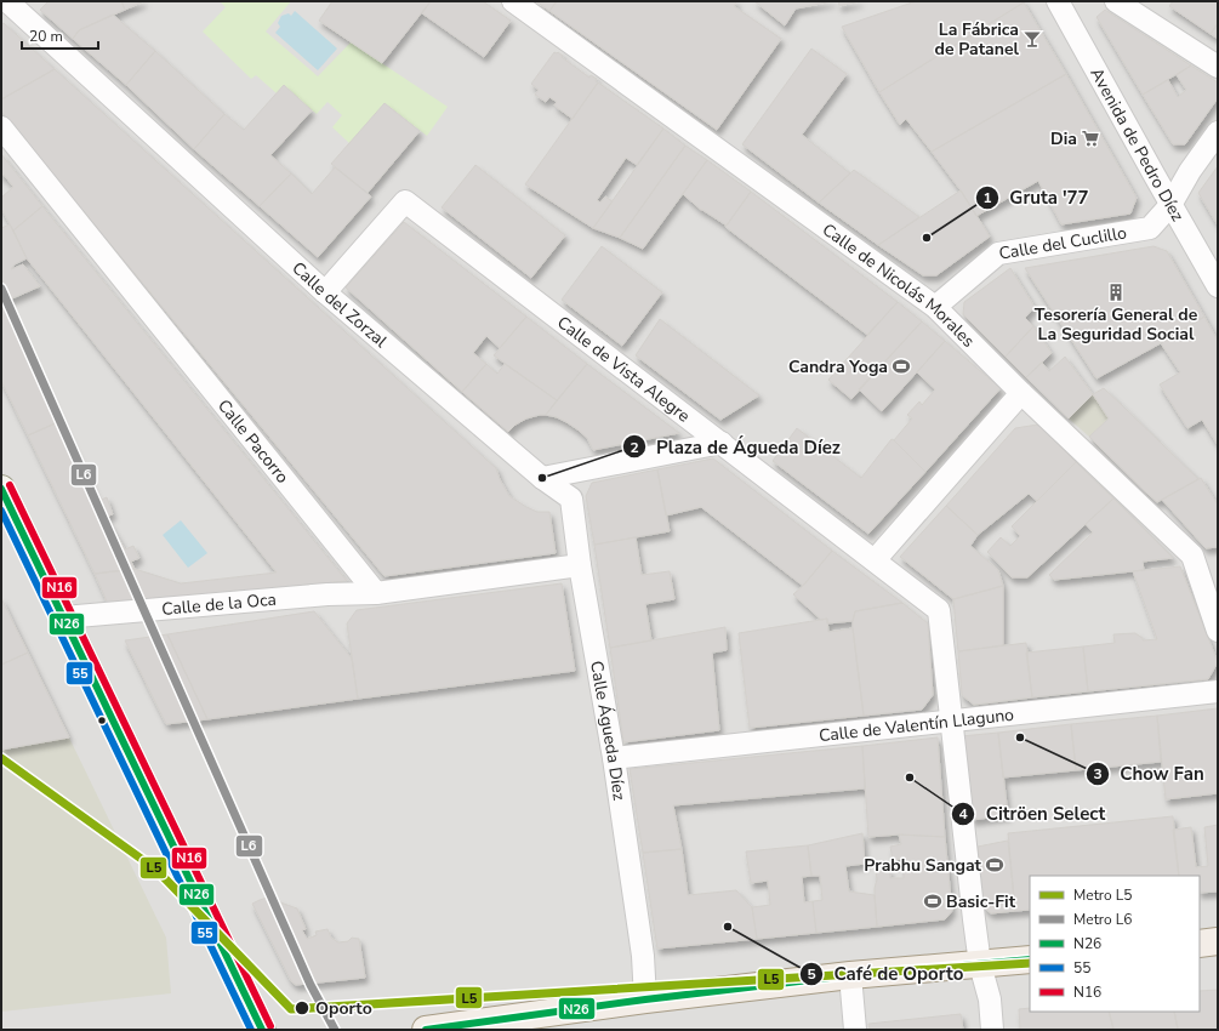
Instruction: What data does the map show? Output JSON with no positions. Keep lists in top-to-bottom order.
{
  "streets": {
    "street": [
      "Avenida de Pedro Díez",
      "Calle del Cuclillo",
      "Calle de Nicolás Morales",
      "Calle del Zorzal",
      "Calle de Vista Alegre",
      "Calle Pacorro",
      "Calle de la Oca",
      "Calle de Valentín Llaguno",
      "Calle Águeda Díez"
    ]
  },
  "crossings": [
    ["Avenida de Pedro Díez", "Calle del Cuclillo"],
    ["Calle del Cuclillo", "Calle de Nicolás Morales"],
    ["Calle del Zorzal", "Calle de Vista Alegre"],
    ["Calle del Zorzal", "Calle Águeda Díez"],
    ["Calle de Vista Alegre", "Calle de Valentín Llaguno"],
    ["Calle Pacorro", "Calle de la Oca"],
    ["Calle de Valentín Llaguno", "Calle Águeda Díez"]
  ],
  "places": {
    "bar": ["La Fábrica de Patanel"],
    "supermarket": ["Dia"],
    "other": [
      "Gruta '77",
      "Plaza de Águeda Díez",
      "Chow Fan",
      "Citröen Select",
      "Café de Oporto",
      "Oporto"
    ],
    "building": ["Tesorería General de La Seguridad Social"],
    "sports": ["Candra Yoga", "Prabhu Sangat", "Basic-Fit"]
  },
  "lines": [
    "metro line L6",
    "transit line N16",
    "transit line N26",
    "transit line 55",
    "metro line L5"
  ],
  "legend": [
    "Metro L5",
    "Metro L6",
    "N26",
    "55",
    "N16"
  ],
  "scale_bar": "20 m"
}
